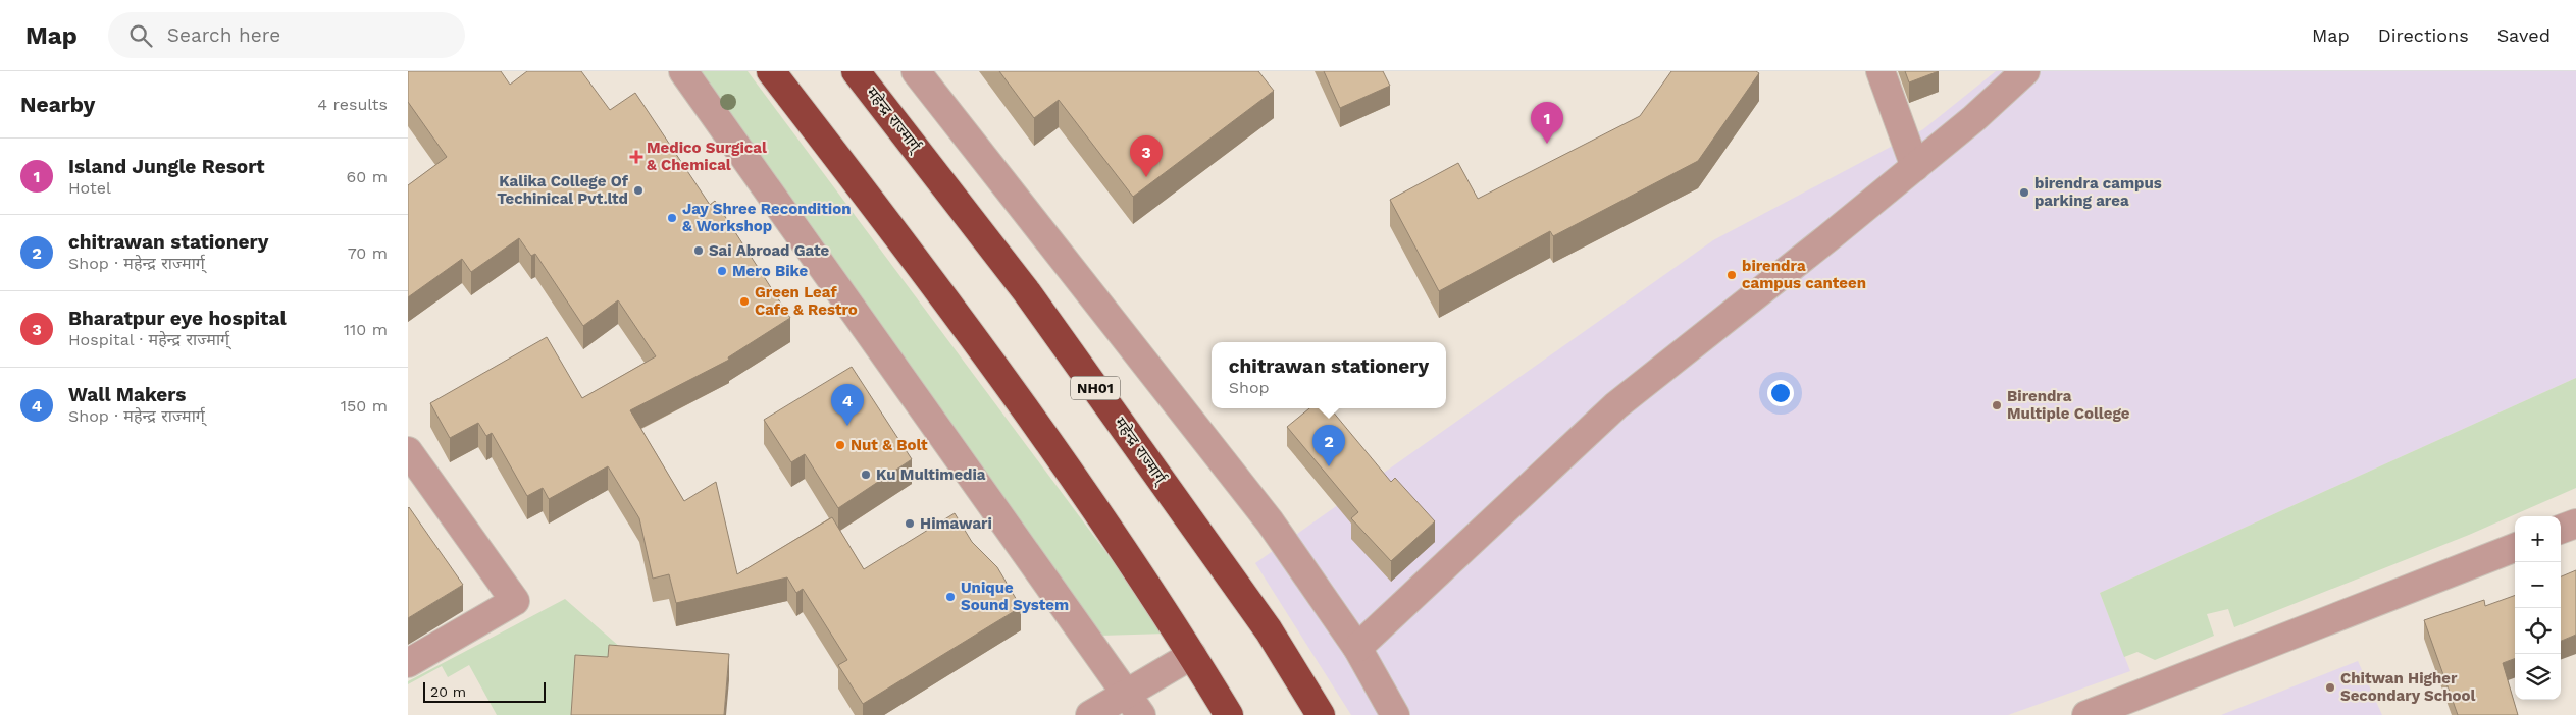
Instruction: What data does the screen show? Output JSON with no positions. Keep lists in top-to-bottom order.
{
  "streets": {
    "highway": ["महेन्द्र राज्मार्ग्", "NH01"]
  },
  "places": {
    "health": ["Medico Surgical & Chemical"],
    "other": [
      "Kalika College Of Techinical Pvt.ltd",
      "birendra campus parking area",
      "Jay Shree Recondition & Workshop",
      "Sai Abroad Gate",
      "Mero Bike",
      "birendra campus canteen",
      "Green Leaf Cafe & Restro",
      "Birendra Multiple College",
      "Nut & Bolt",
      "Ku Multimedia",
      "Himawari",
      "Unique Sound System",
      "Chitwan Higher Secondary School"
    ]
  },
  "scale_bar": "20 m",
  "page": {
    "header": "Map",
    "search": "Search here",
    "nav": ["Map", "Directions", "Saved"],
    "heading": ["Nearby", "4 results"],
    "pins": [
      "1",
      "3",
      "4",
      "2"
    ],
    "list": [
      {
        "mark": "1",
        "name": "Island Jungle Resort",
        "note": "Hotel",
        "value": "60 m"
      },
      {
        "mark": "2",
        "name": "chitrawan stationery",
        "note": "Shop · महेन्द्र राज्मार्ग्",
        "value": "70 m"
      },
      {
        "mark": "3",
        "name": "Bharatpur eye hospital",
        "note": "Hospital · महेन्द्र राज्मार्ग्",
        "value": "110 m"
      },
      {
        "mark": "4",
        "name": "Wall Makers",
        "note": "Shop · महेन्द्र राज्मार्ग्",
        "value": "150 m"
      }
    ],
    "popup": ["chitrawan stationery", "Shop"],
    "map_buttons": ["+", "−"],
    "scale": "20 m"
  }
}
